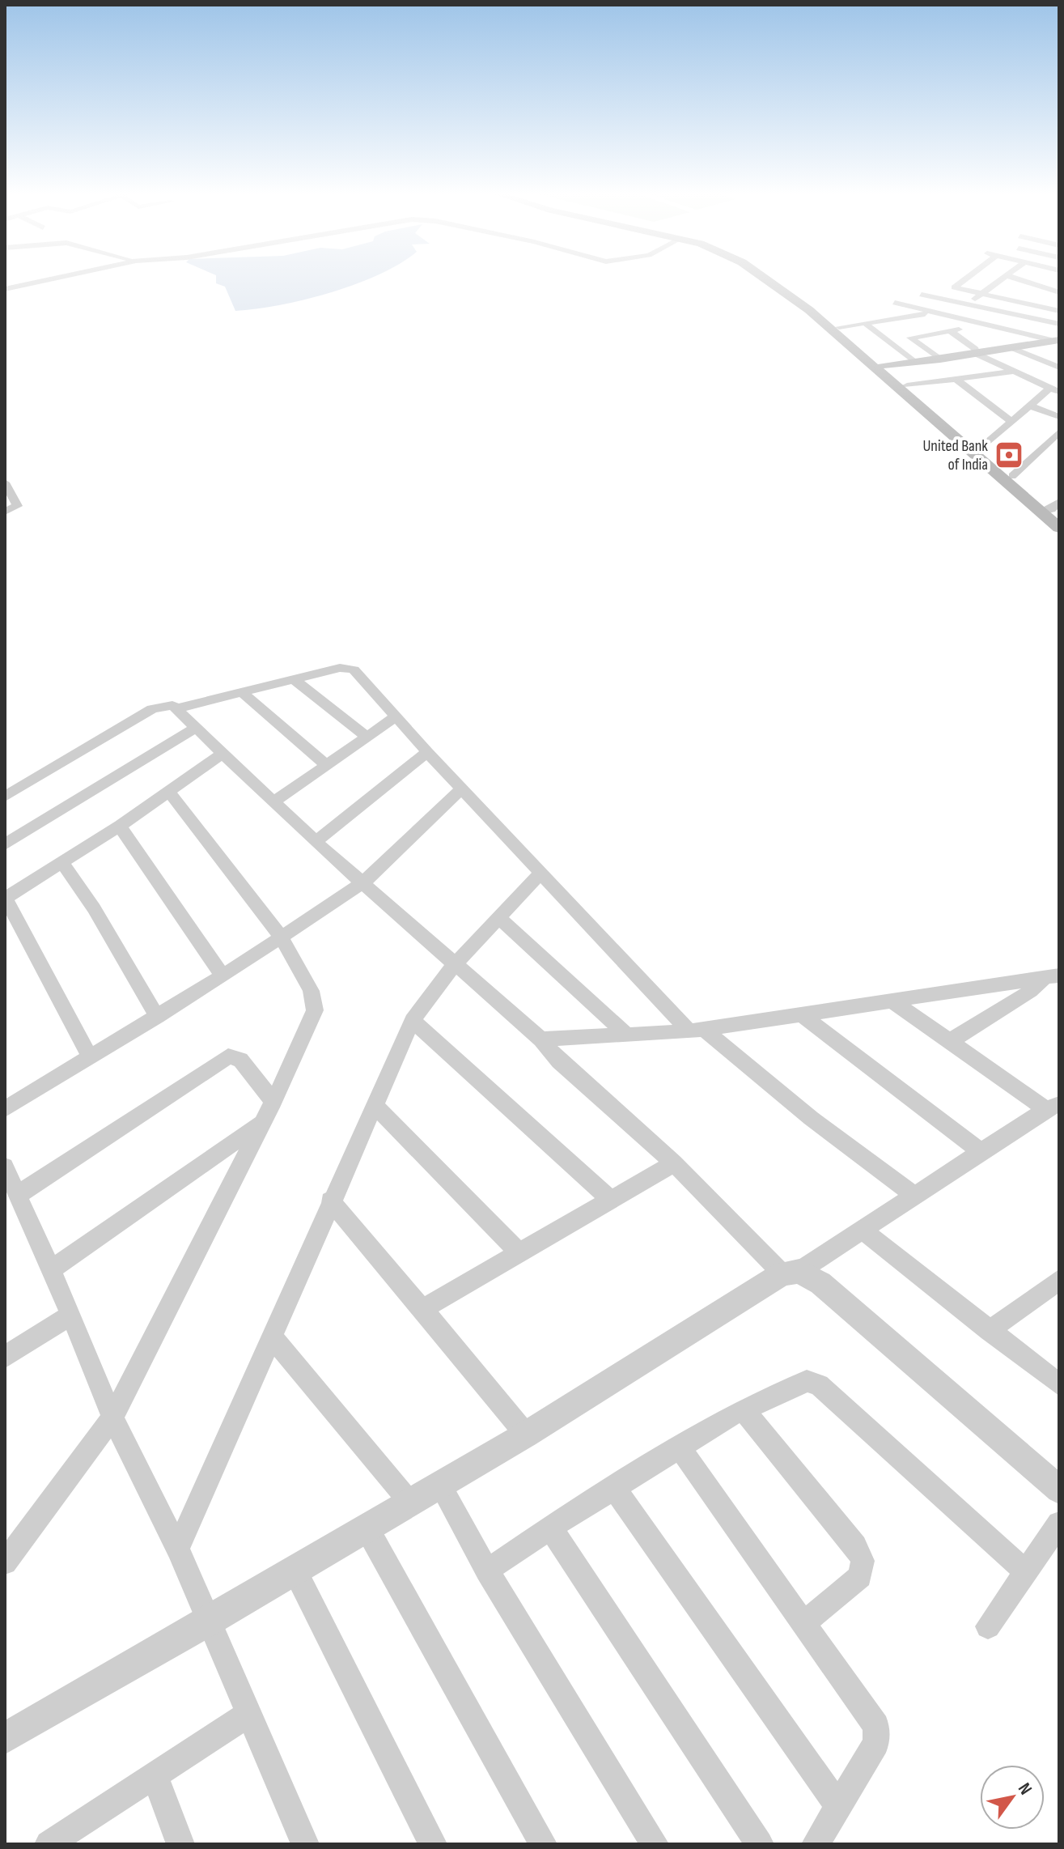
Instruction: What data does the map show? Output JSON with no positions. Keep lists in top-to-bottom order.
{
  "places": {
    "bank": ["United Bank of India"]
  },
  "north": "top right"
}
